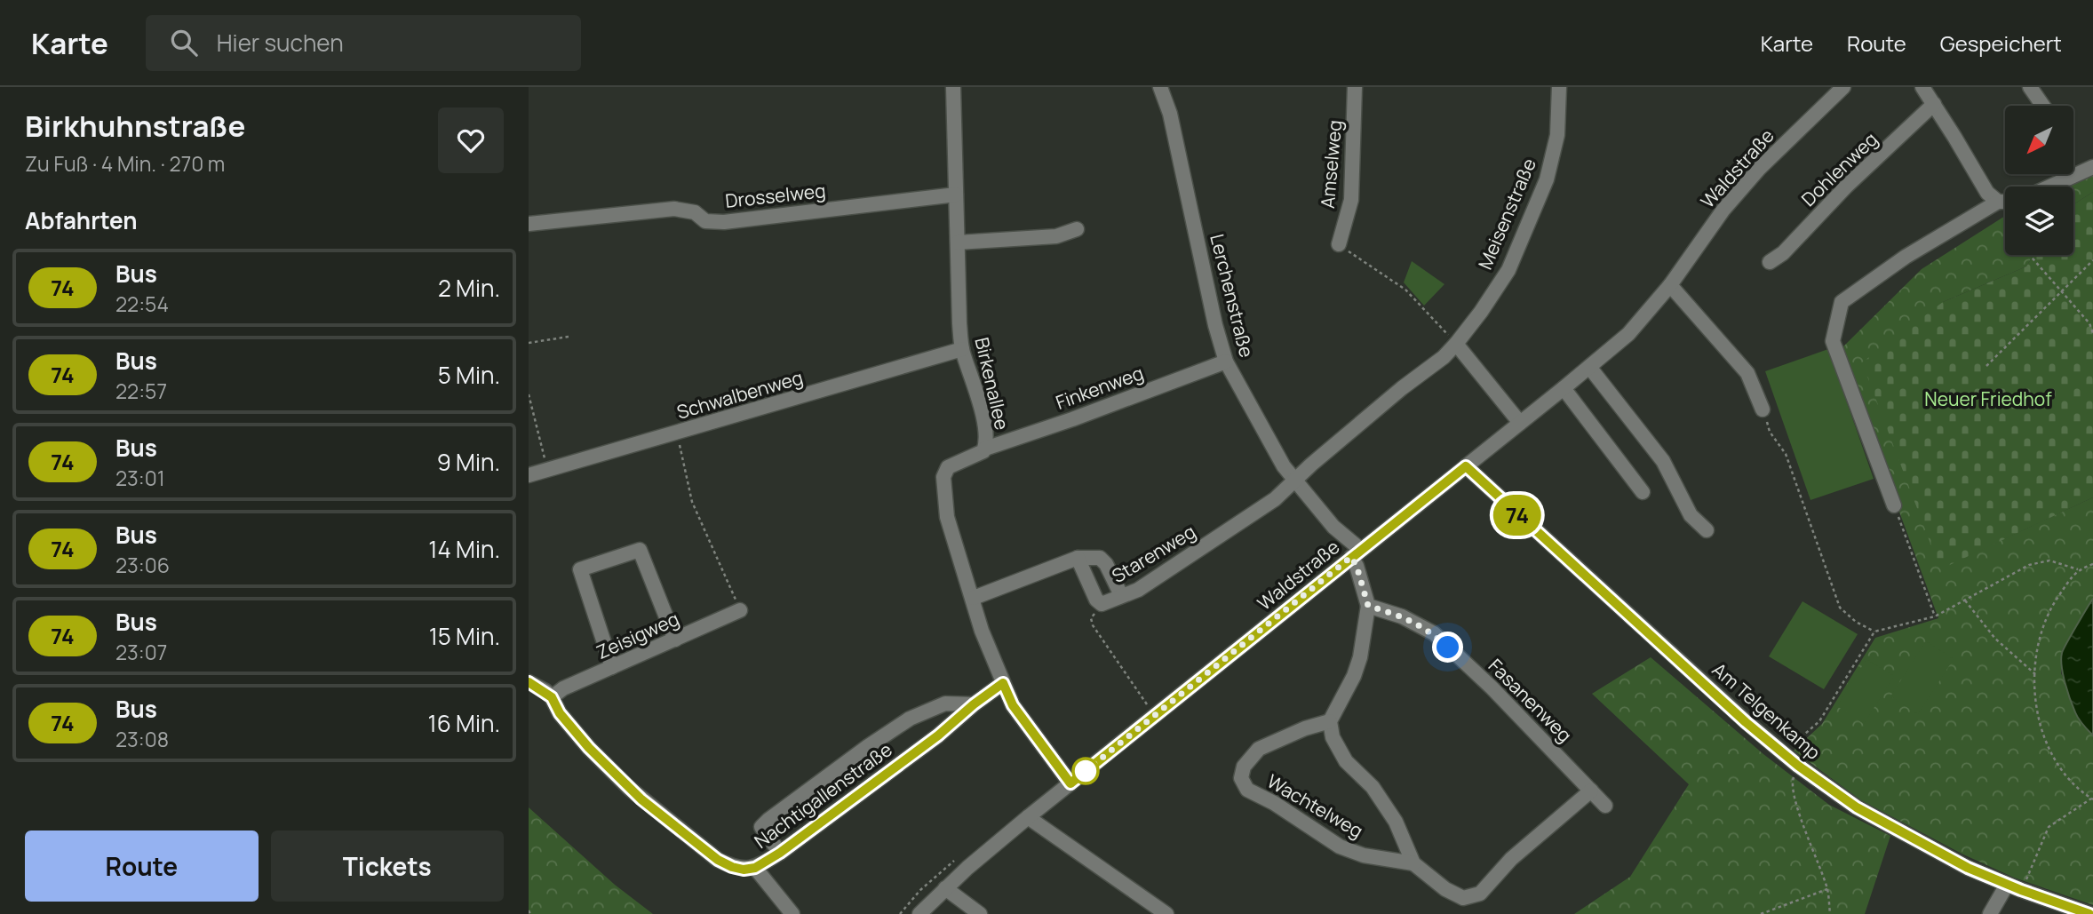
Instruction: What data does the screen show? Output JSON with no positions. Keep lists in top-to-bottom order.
{
  "streets": {
    "street": [
      "Amselweg",
      "Waldstraße",
      "Dohlenweg",
      "Drosselweg",
      "Meisenstraße",
      "Lerchenstraße",
      "Birkenallee",
      "Finkenweg",
      "Schwalbenweg",
      "Starenweg",
      "Zeisigweg",
      "Fasanenweg",
      "Am Telgenkamp",
      "Nachtigallenstraße",
      "Wachtelweg"
    ]
  },
  "crossings": [
    ["Waldstraße", "Lerchenstraße"],
    ["Waldstraße", "Birkenallee"],
    ["Waldstraße", "Am Telgenkamp"],
    ["Drosselweg", "Birkenallee"],
    ["Meisenstraße", "Lerchenstraße"],
    ["Meisenstraße", "Starenweg"],
    ["Lerchenstraße", "Finkenweg"],
    ["Lerchenstraße", "Starenweg"],
    ["Birkenallee", "Finkenweg"],
    ["Birkenallee", "Schwalbenweg"],
    ["Birkenallee", "Nachtigallenstraße"],
    ["Zeisigweg", "Nachtigallenstraße"],
    ["Fasanenweg", "Wachtelweg"]
  ],
  "parks": ["Neuer Friedhof"],
  "lines": ["bus line 74"],
  "north": "bottom left",
  "page": {
    "header": "Karte",
    "search": "Hier suchen",
    "nav": ["Karte", "Route", "Gespeichert"],
    "heading": [
      ["Birkhuhnstraße", "Zu Fuß · 4 Min. · 270 m"],
      "Abfahrten"
    ],
    "on_map": "74",
    "list": [
      {
        "mark": "74",
        "name": "Bus",
        "note": "22:54",
        "value": "2 Min."
      },
      {
        "mark": "74",
        "name": "Bus",
        "note": "22:57",
        "value": "5 Min."
      },
      {
        "mark": "74",
        "name": "Bus",
        "note": "23:01",
        "value": "9 Min."
      },
      {
        "mark": "74",
        "name": "Bus",
        "note": "23:06",
        "value": "14 Min."
      },
      {
        "mark": "74",
        "name": "Bus",
        "note": "23:07",
        "value": "15 Min."
      },
      {
        "mark": "74",
        "name": "Bus",
        "note": "23:08",
        "value": "16 Min."
      }
    ],
    "buttons": ["Route", "Tickets"]
  }
}
